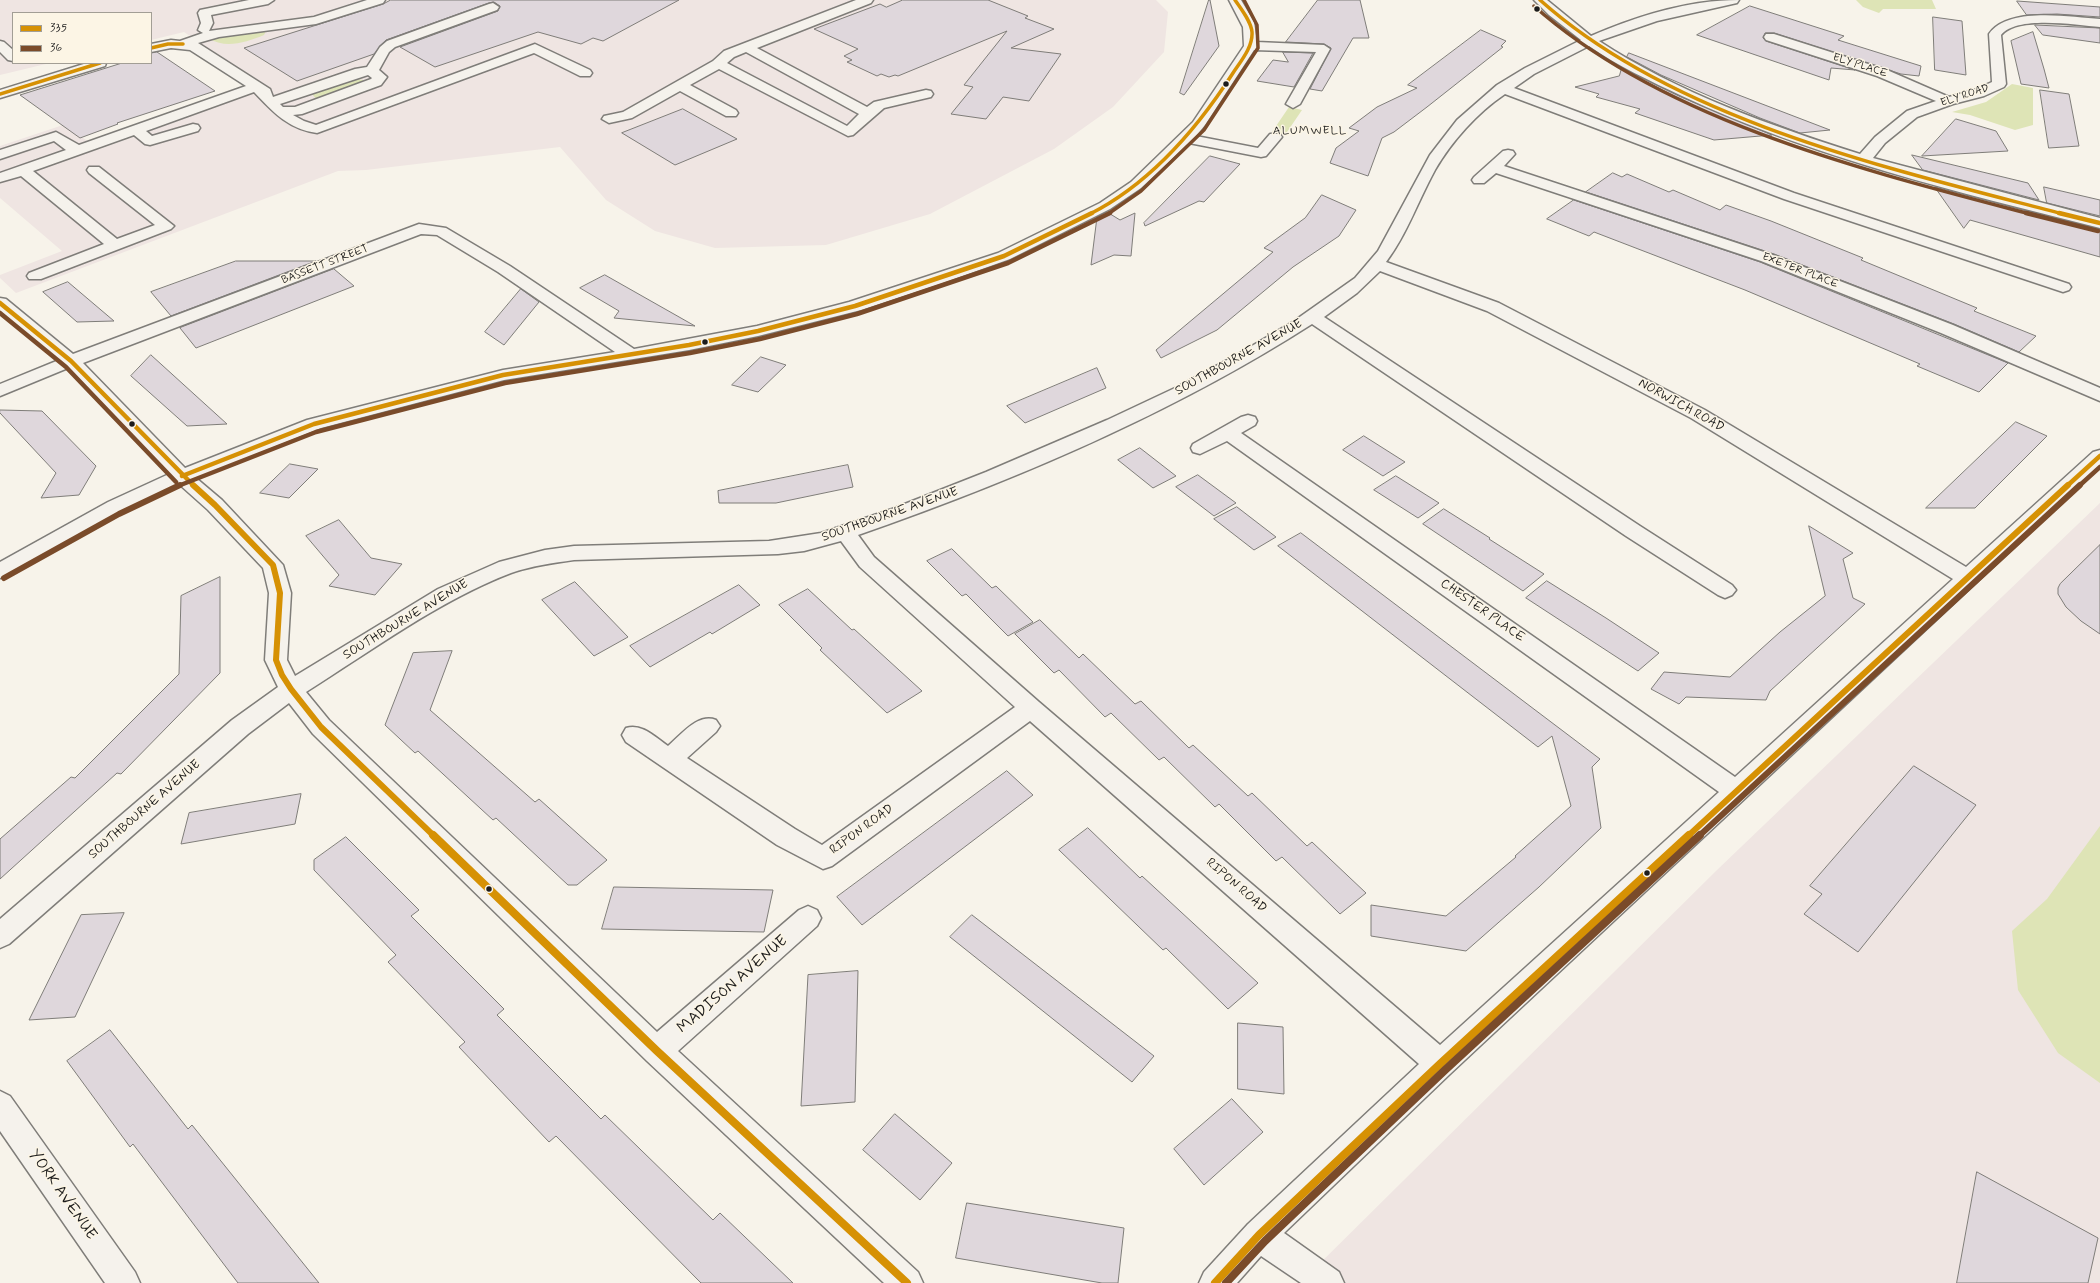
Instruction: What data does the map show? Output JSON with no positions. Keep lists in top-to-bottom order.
{
  "streets": {
    "street": [
      "ELY PLACE",
      "ELY ROAD",
      "BASSETT STREET",
      "EXETER PLACE",
      "SOUTHBOURNE AVENUE",
      "NORWICH ROAD",
      "CHESTER PLACE",
      "RIPON ROAD",
      "MADISON AVENUE",
      "YORK AVENUE"
    ]
  },
  "crossings": [
    ["ELY PLACE", "ELY ROAD"],
    ["SOUTHBOURNE AVENUE", "NORWICH ROAD"],
    ["SOUTHBOURNE AVENUE", "RIPON ROAD"]
  ],
  "districts": ["ALUMWELL"],
  "lines": ["transit line 335", "transit line 36"],
  "legend": ["335", "36"]
}
